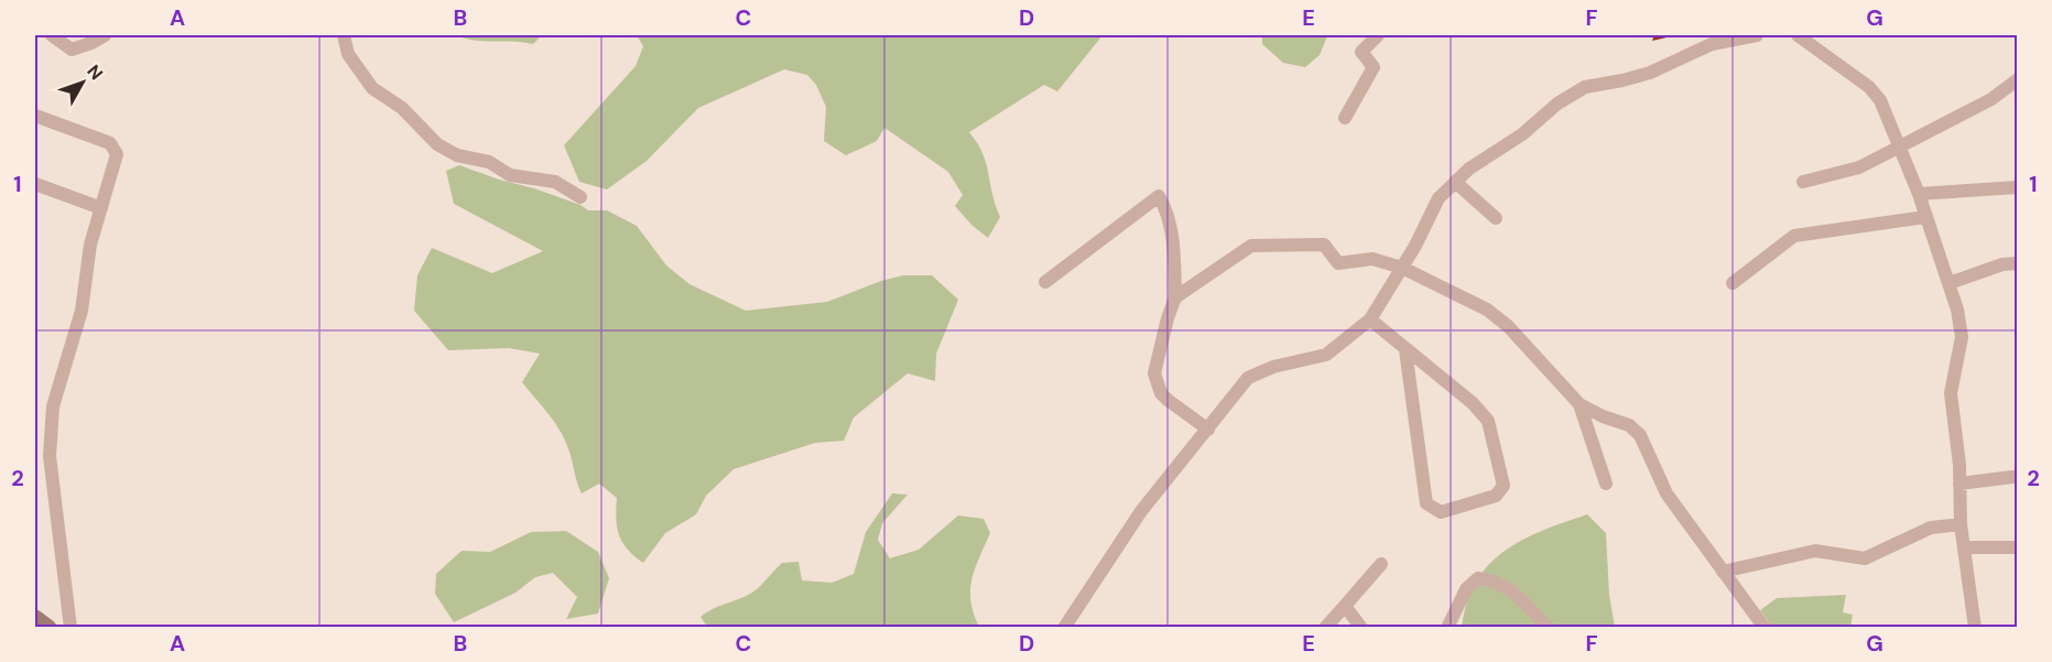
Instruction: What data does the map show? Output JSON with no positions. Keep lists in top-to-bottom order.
{
  "north": "top right",
  "grid": {
    "columns": [
      "A",
      "B",
      "C",
      "D",
      "E",
      "F",
      "G"
    ],
    "rows": ["1", "2"]
  }
}
